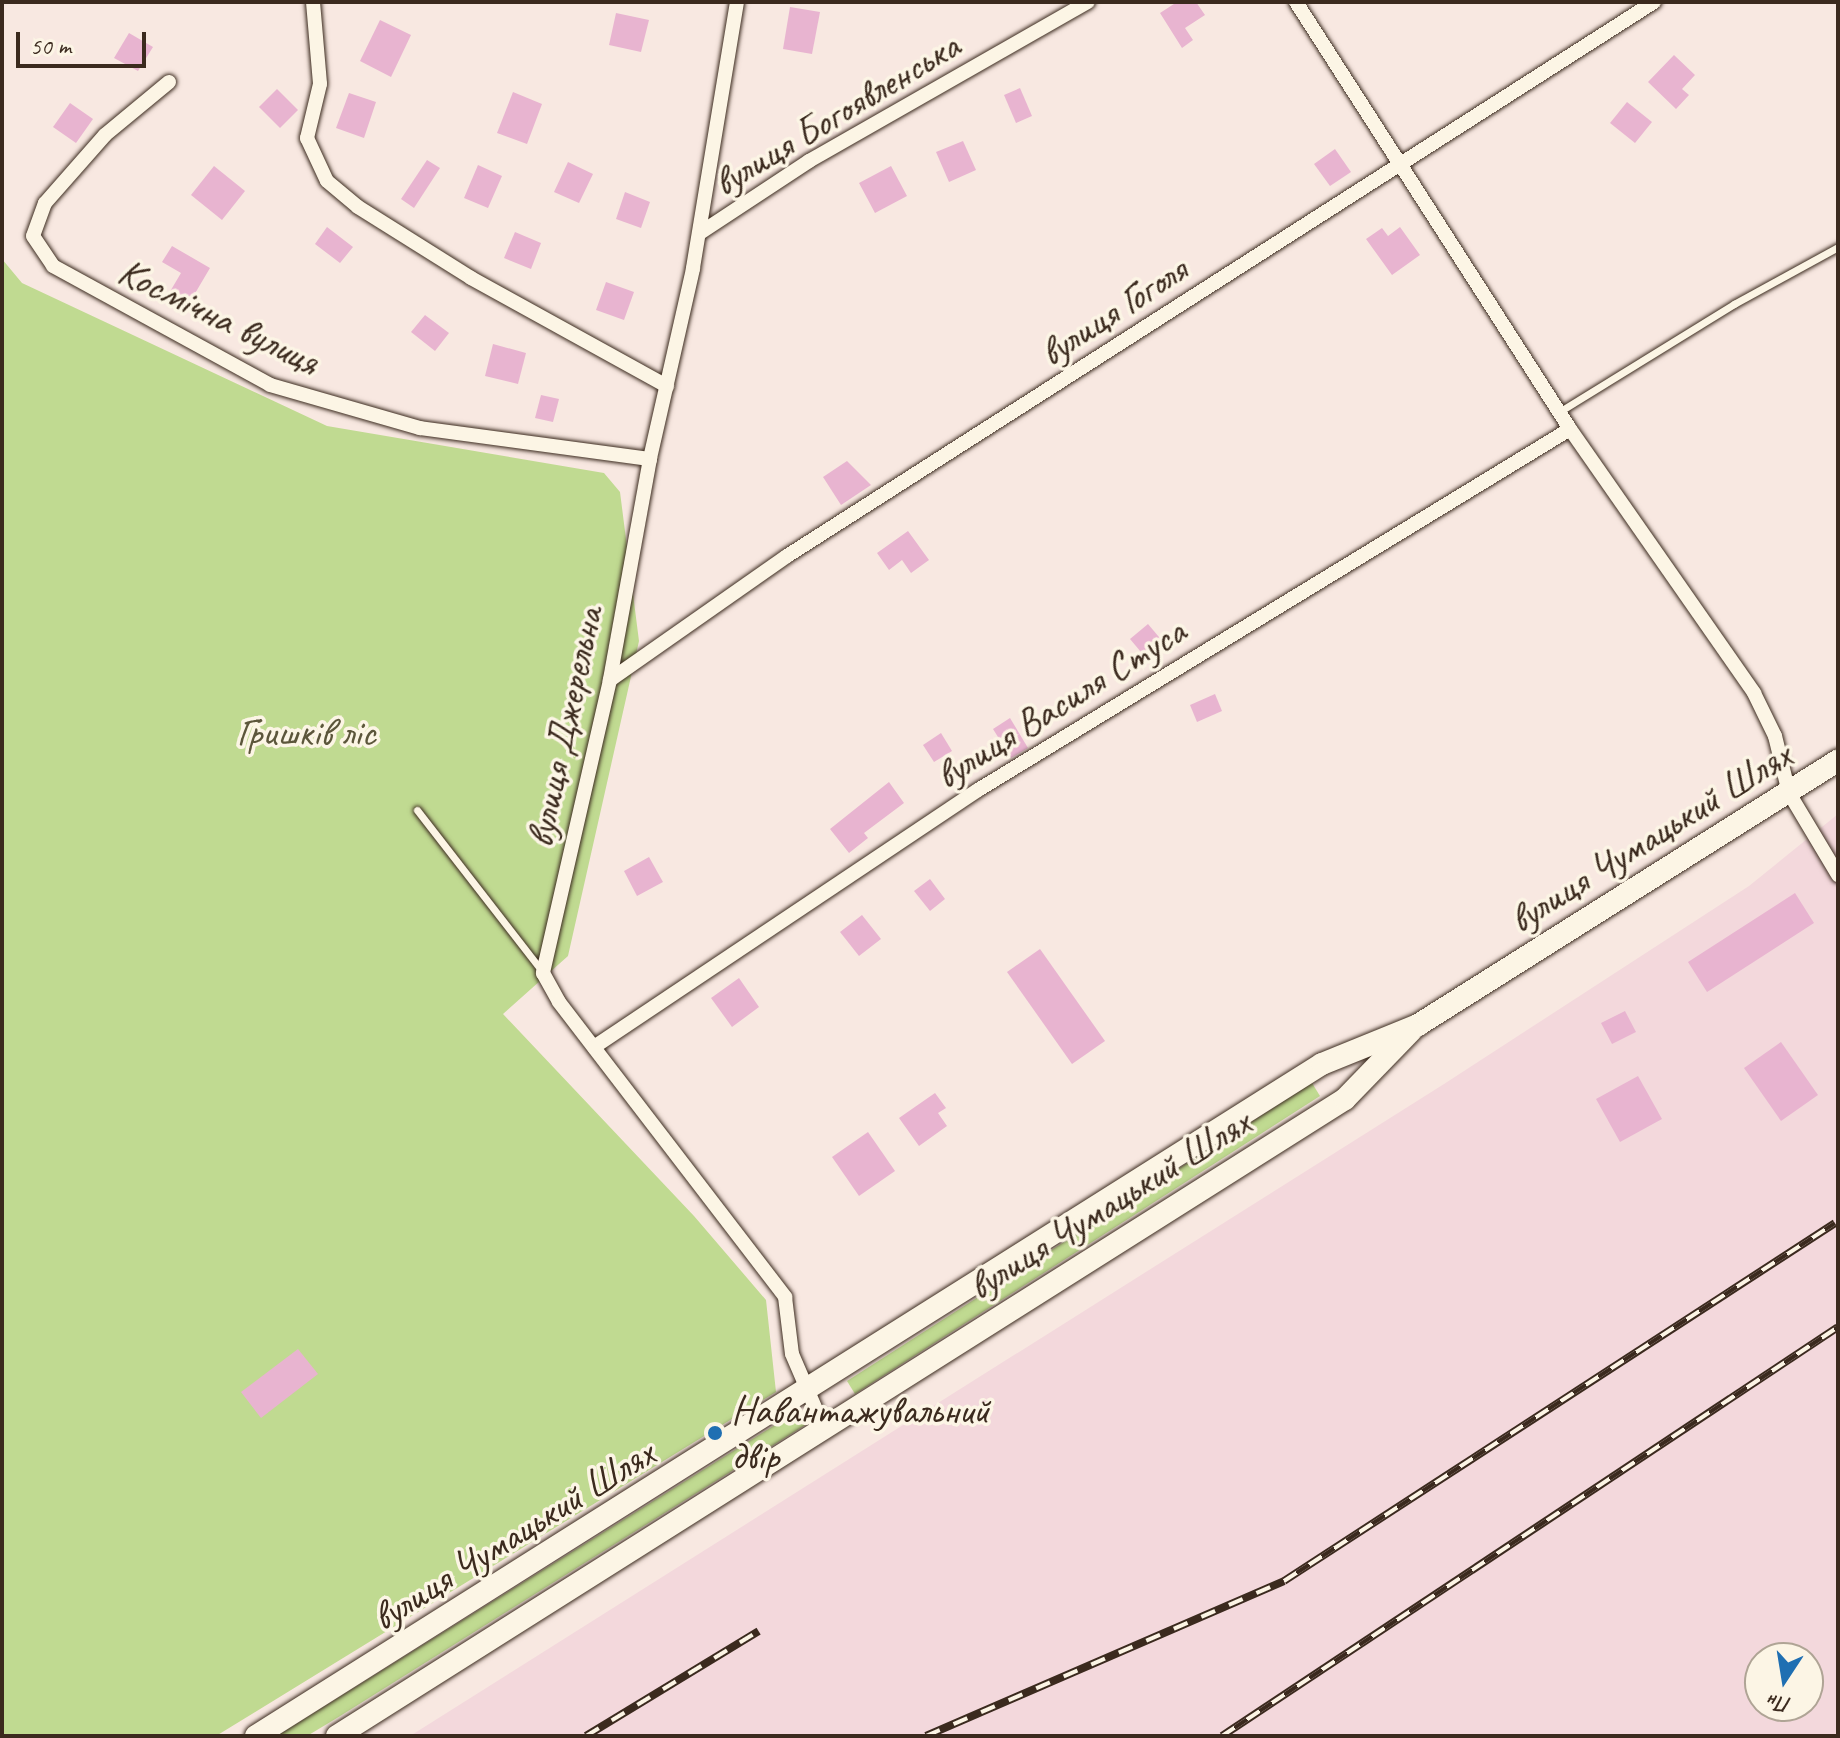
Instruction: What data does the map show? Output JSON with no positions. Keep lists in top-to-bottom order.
{
  "streets": {
    "main road": ["вулиця Чумацький Шлях"],
    "street": [
      "вулиця Богоявленська",
      "вулиця Гоголя",
      "Космічна вулиця",
      "вулиця Василя Стуса",
      "вулиця Джерельна"
    ]
  },
  "crossings": [
    ["вулиця Богоявленська", "вулиця Джерельна"],
    ["вулиця Гоголя", "вулиця Джерельна"],
    ["Космічна вулиця", "вулиця Джерельна"]
  ],
  "parks": ["Гришків ліс"],
  "places": ["Навантажувальний двір"],
  "scale_bar": "50 m",
  "north": "bottom"
}
